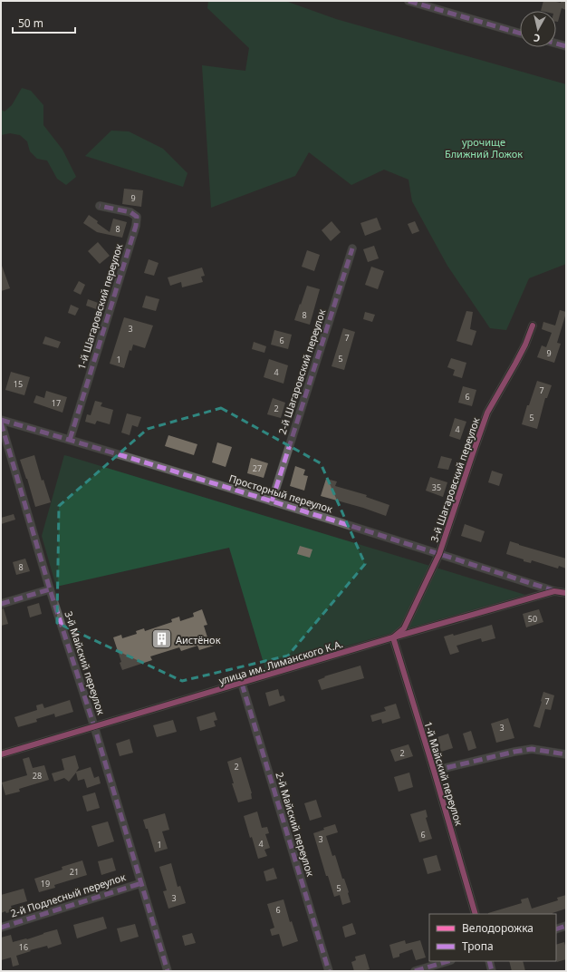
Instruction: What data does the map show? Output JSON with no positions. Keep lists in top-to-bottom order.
{
  "streets": {
    "street": [
      "1-й Шагаровский переулок",
      "2-й Шагаровский переулок",
      "3-й Шагаровский переулок",
      "Просторный переулок",
      "улица им. Лиманского К.А.",
      "3-й Майский переулок",
      "1-й Майский переулок",
      "2-й Майский переулок",
      "2-й Подлесный переулок"
    ]
  },
  "crossings": [
    ["1-й Шагаровский переулок", "Просторный переулок"],
    ["2-й Шагаровский переулок", "Просторный переулок"],
    ["3-й Шагаровский переулок", "Просторный переулок"],
    ["3-й Шагаровский переулок", "улица им. Лиманского К.А."],
    ["3-й Шагаровский переулок", "1-й Майский переулок"],
    ["Просторный переулок", "улица им. Лиманского К.А."],
    ["улица им. Лиманского К.А.", "3-й Майский переулок"],
    ["улица им. Лиманского К.А.", "1-й Майский переулок"],
    ["улица им. Лиманского К.А.", "2-й Майский переулок"],
    ["3-й Майский переулок", "2-й Подлесный переулок"]
  ],
  "parks": ["урочище Ближний Ложок"],
  "places": {
    "building": ["Аистёнок"]
  },
  "house_numbers": [
    "9",
    "8",
    "8",
    "3",
    "7",
    "6",
    "9",
    "5",
    "1",
    "4",
    "15",
    "7",
    "6",
    "17",
    "2",
    "5",
    "4",
    "27",
    "35",
    "8",
    "50",
    "7",
    "3",
    "2",
    "2",
    "28",
    "6",
    "3",
    "4",
    "1",
    "21",
    "19",
    "5",
    "3",
    "6",
    "16"
  ],
  "legend": ["Велодорожка", "Тропа"],
  "scale_bar": "50 m",
  "north": "bottom"
}
